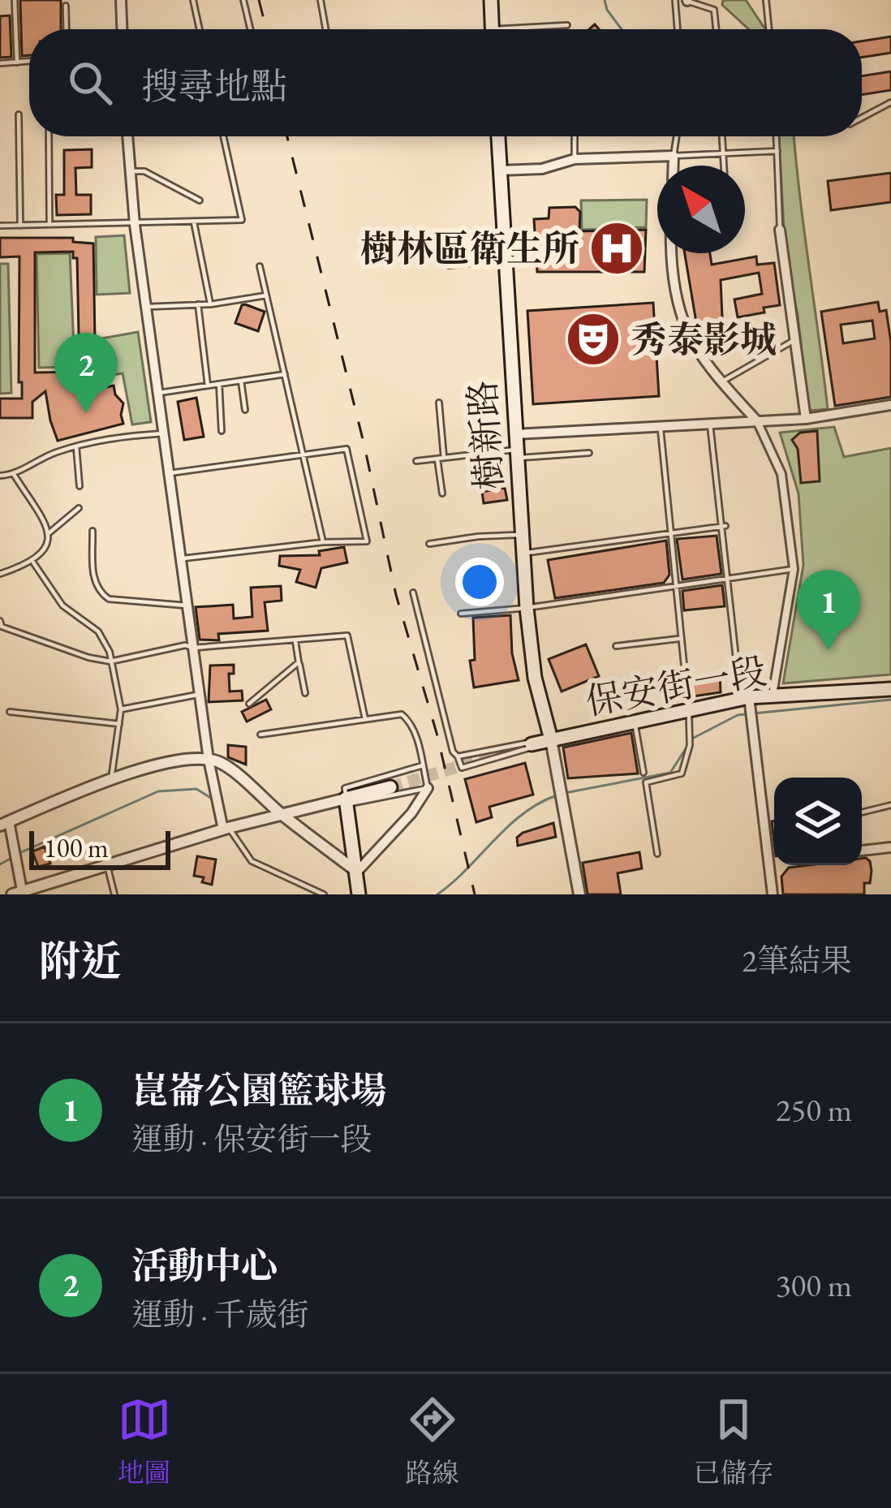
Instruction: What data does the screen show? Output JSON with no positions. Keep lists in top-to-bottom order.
{
  "streets": {
    "main road": ["樹新路", "保安街一段"]
  },
  "crossings": [
    ["樹新路", "保安街一段"]
  ],
  "places": {
    "hospital": ["樹林區衛生所"],
    "theatre": ["秀泰影城"]
  },
  "scale_bar": "100 m",
  "north": "top left",
  "page": {
    "search": "搜尋地點",
    "pins": ["2", "1"],
    "scale": "100 m",
    "heading": ["附近", "2筆結果"],
    "list": [
      {
        "mark": "1",
        "name": "崑崙公園籃球場",
        "note": "運動 · 保安街一段",
        "value": "250 m"
      },
      {
        "mark": "2",
        "name": "活動中心",
        "note": "運動 · 千歲街",
        "value": "300 m"
      }
    ],
    "nav": ["地圖", "路線", "已儲存"]
  }
}
